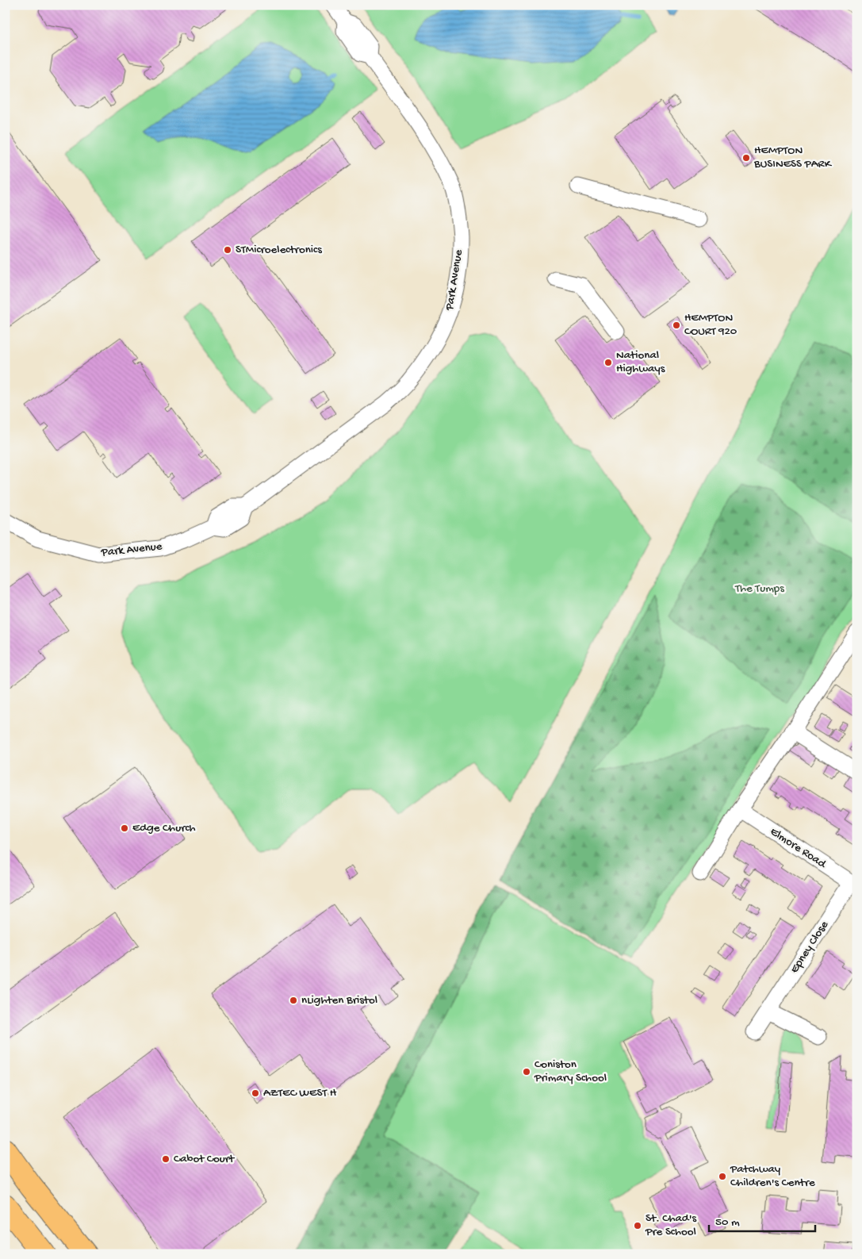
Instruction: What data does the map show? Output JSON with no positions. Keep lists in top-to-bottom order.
{
  "streets": {
    "street": ["Park Avenue", "Elmore Road", "Epney Close"]
  },
  "crossings": [
    ["Elmore Road", "Epney Close"]
  ],
  "parks": ["The Tumps"],
  "places": [
    "HEMPTON BUSINESS PARK",
    "STMicroelectronics",
    "HEMPTON COURT 920",
    "National Highways",
    "Edge Church",
    "nLighten Bristol",
    "Coniston Primary School",
    "AZTEC WEST H",
    "Cabot Court",
    "Patchway Children's Centre",
    "St. Chad's Pre School"
  ],
  "scale_bar": "50 m"
}
